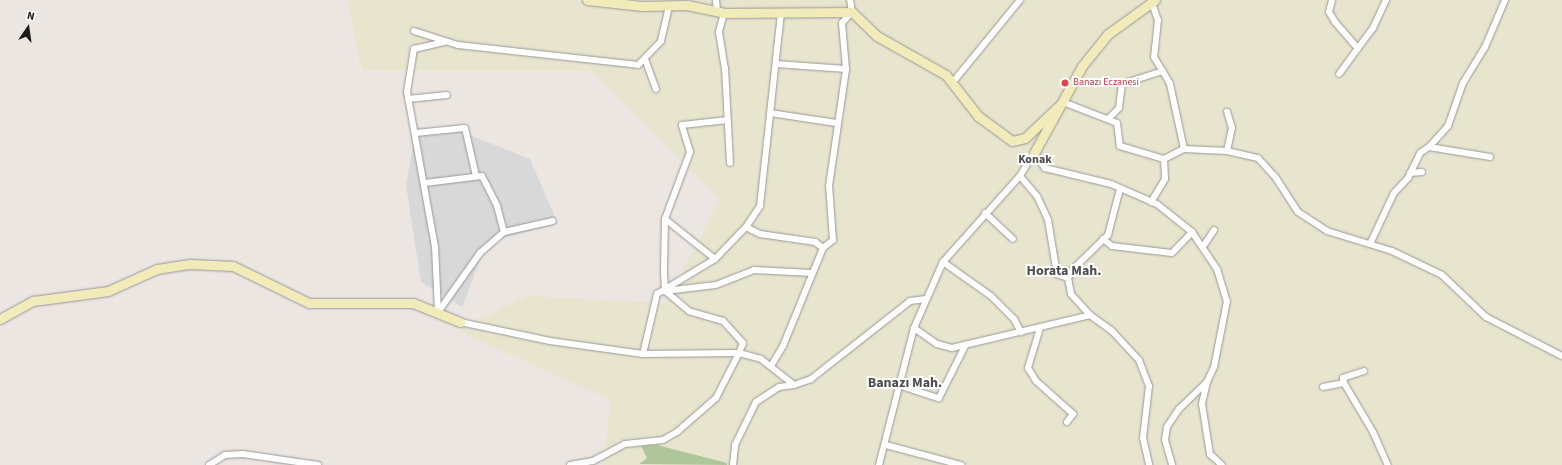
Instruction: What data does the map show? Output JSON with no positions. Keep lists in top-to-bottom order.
{
  "districts": ["Konak", "Horata Mah.", "Banazı Mah."],
  "places": ["Banazı Eczanesi"],
  "north": "top"
}
